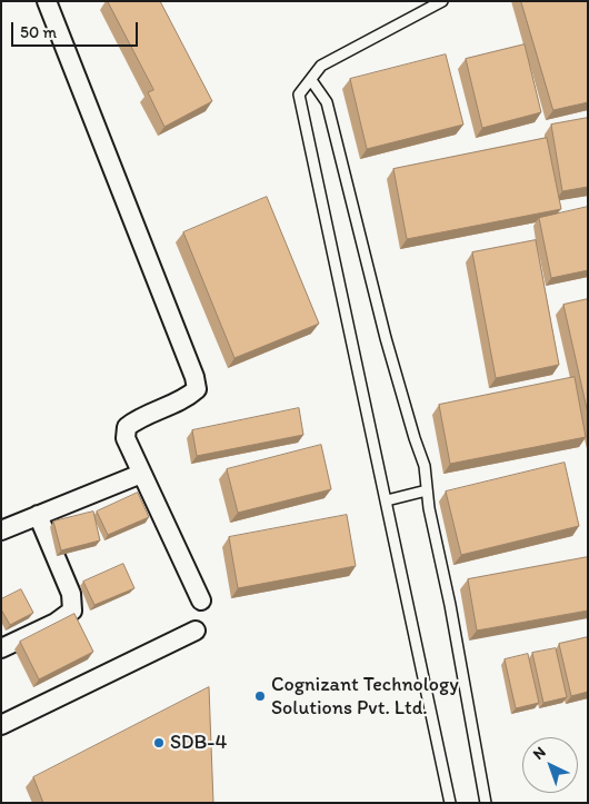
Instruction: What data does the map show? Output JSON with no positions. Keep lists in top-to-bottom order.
{
  "places": ["Cognizant Technology Solutions Pvt. Ltd.", "SDB-4"],
  "scale_bar": "50 m",
  "north": "top left"
}
